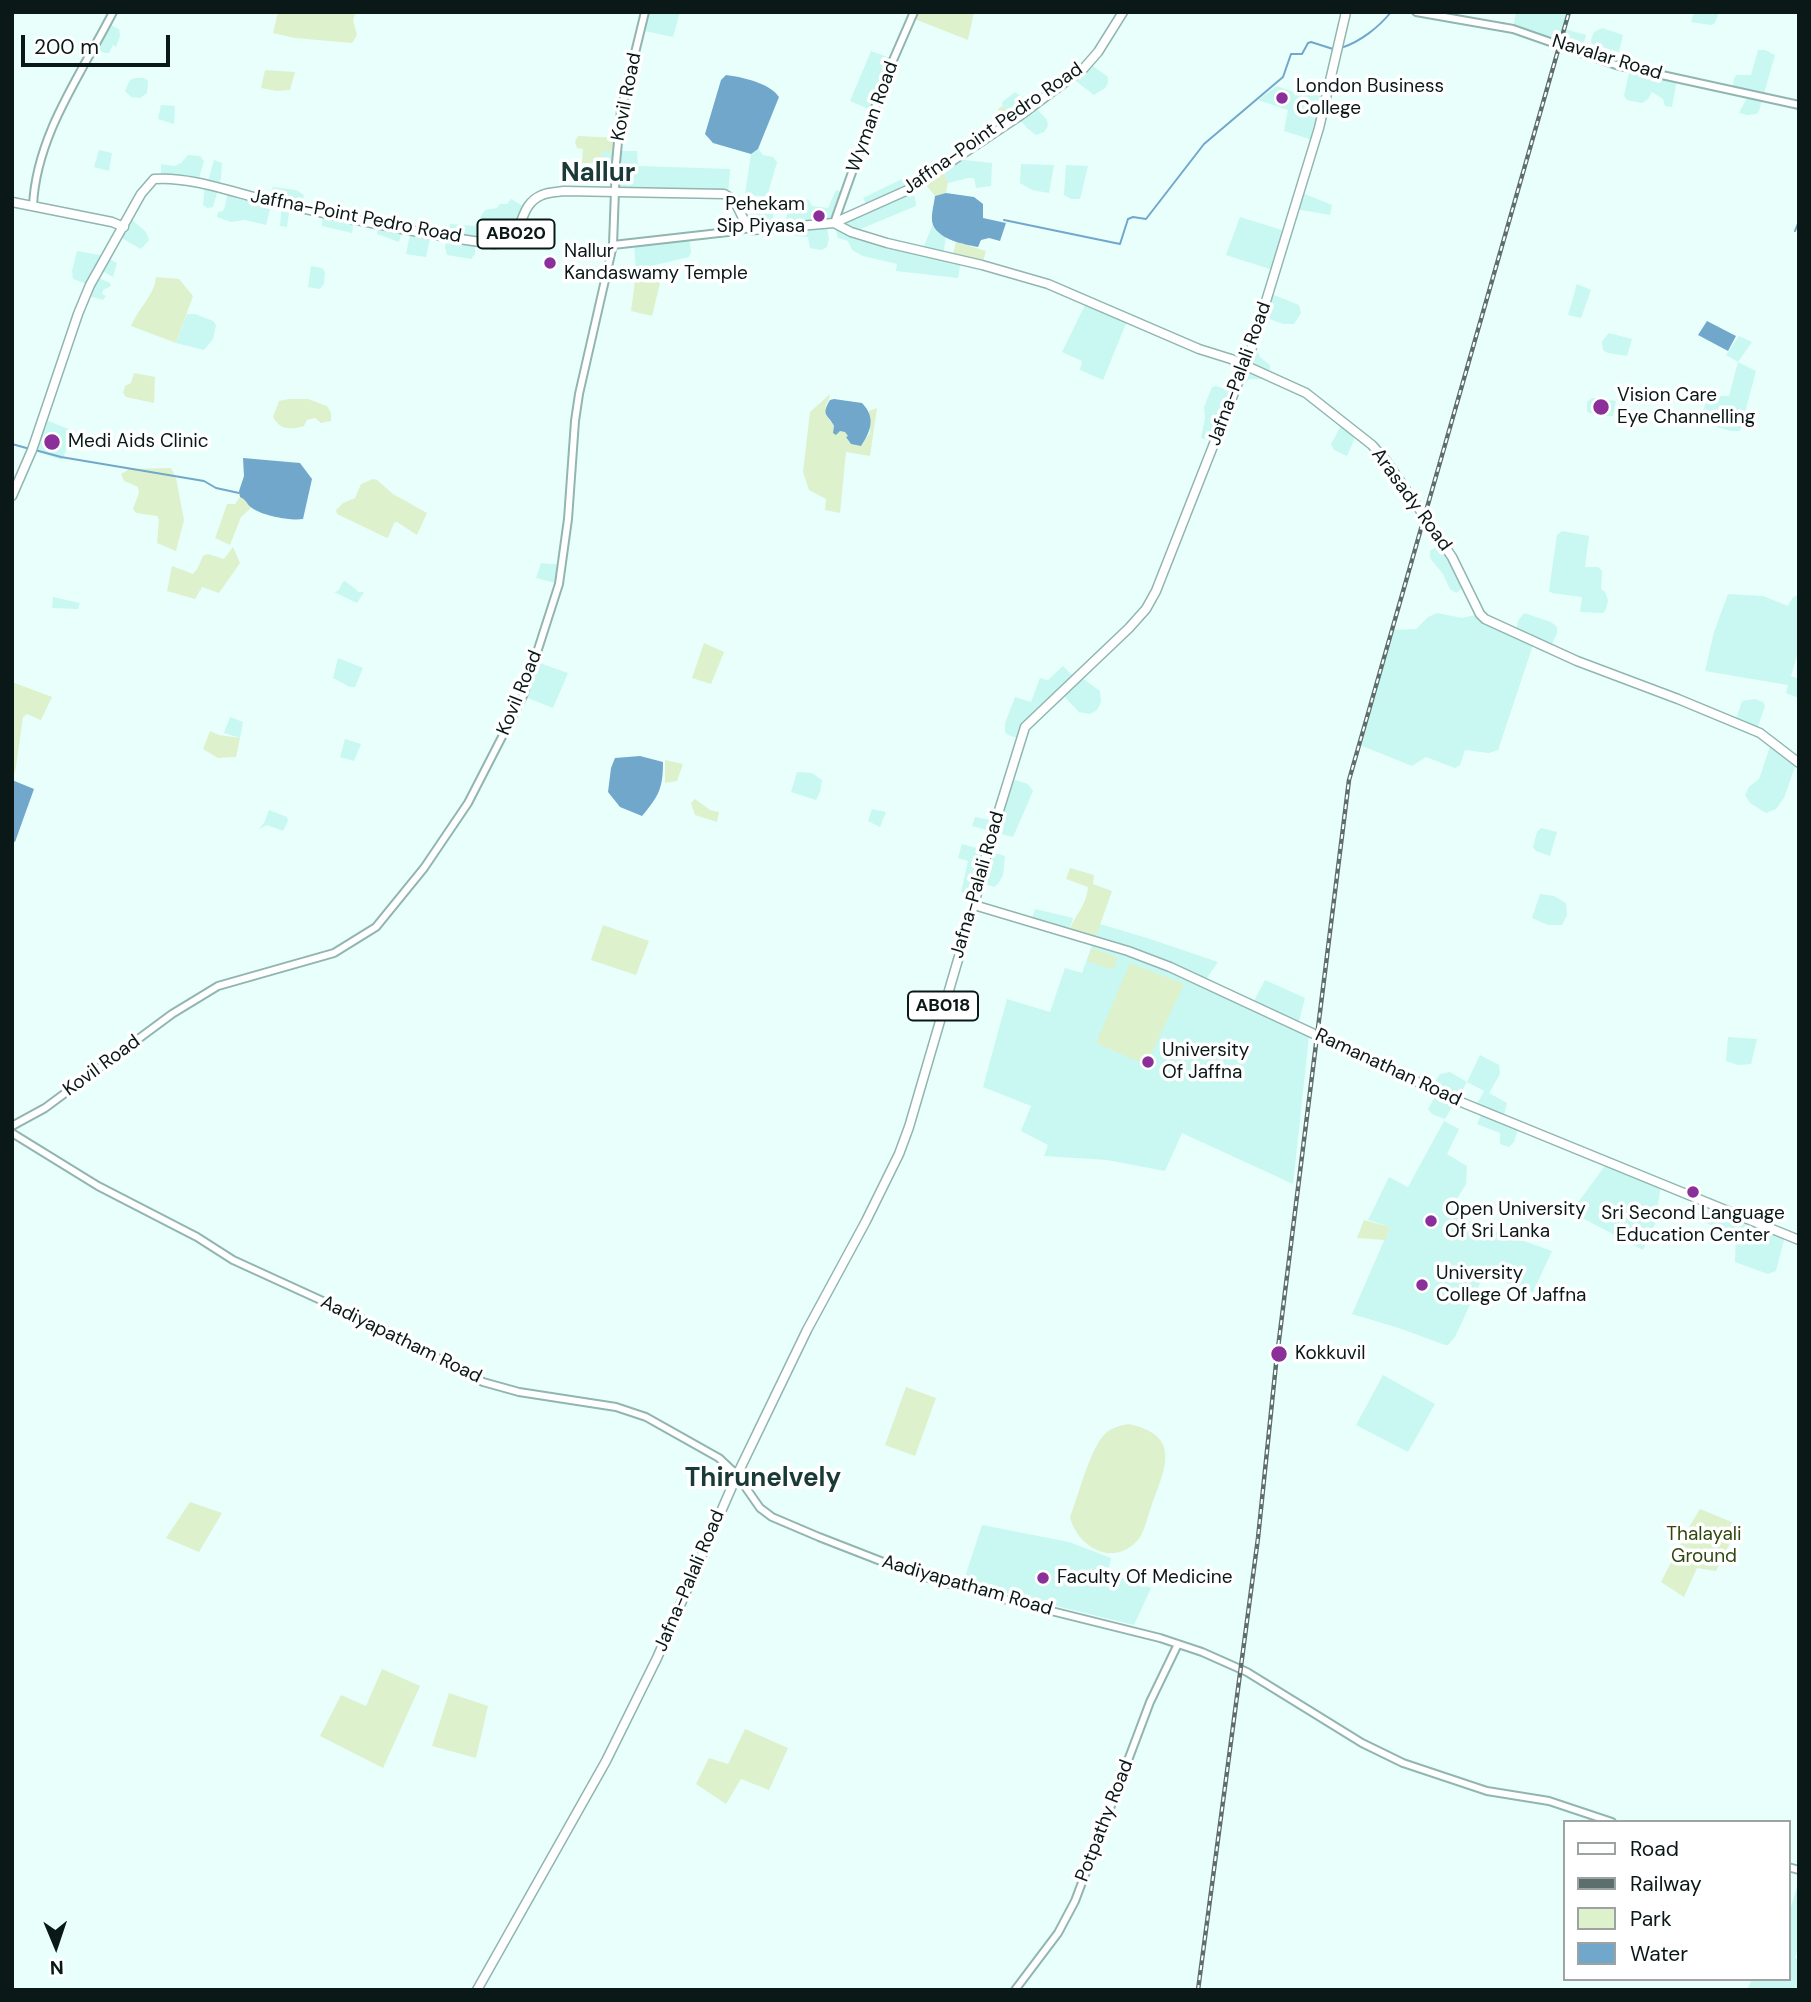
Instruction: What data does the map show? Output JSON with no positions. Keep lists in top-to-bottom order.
{
  "streets": {
    "main road": [
      "Jaffna-Point Pedro Road",
      "AB020",
      "Jafna-Palali Road",
      "Arasady Road",
      "AB018",
      "Ramanathan Road"
    ],
    "street": [
      "Navalar Road",
      "Kovil Road",
      "Wyman Road",
      "Aadiyapatham Road",
      "Potpathy Road"
    ]
  },
  "crossings": [
    ["Kovil Road", "Jaffna-Point Pedro Road"],
    ["Wyman Road", "Jaffna-Point Pedro Road"],
    ["Wyman Road", "Arasady Road"],
    ["Jaffna-Point Pedro Road", "Arasady Road"],
    ["Jafna-Palali Road", "Arasady Road"],
    ["Jafna-Palali Road", "Ramanathan Road"],
    ["Jafna-Palali Road", "Aadiyapatham Road"],
    ["Aadiyapatham Road", "Potpathy Road"]
  ],
  "districts": ["Nallur", "Thirunelvely"],
  "parks": ["Thalayali Ground"],
  "places": [
    "London Business College",
    "Pehekam Sip Piyasa",
    "Nallur Kandaswamy Temple",
    "Vision Care Eye Channelling",
    "Medi Aids Clinic",
    "University Of Jaffna",
    "Sri Second Language Education Center",
    "Open University Of Sri Lanka",
    "University College Of Jaffna",
    "Kokkuvil",
    "Faculty Of Medicine"
  ],
  "legend": [
    "Road",
    "Railway",
    "Park",
    "Water"
  ],
  "scale_bar": "200 m",
  "north": "bottom"
}
